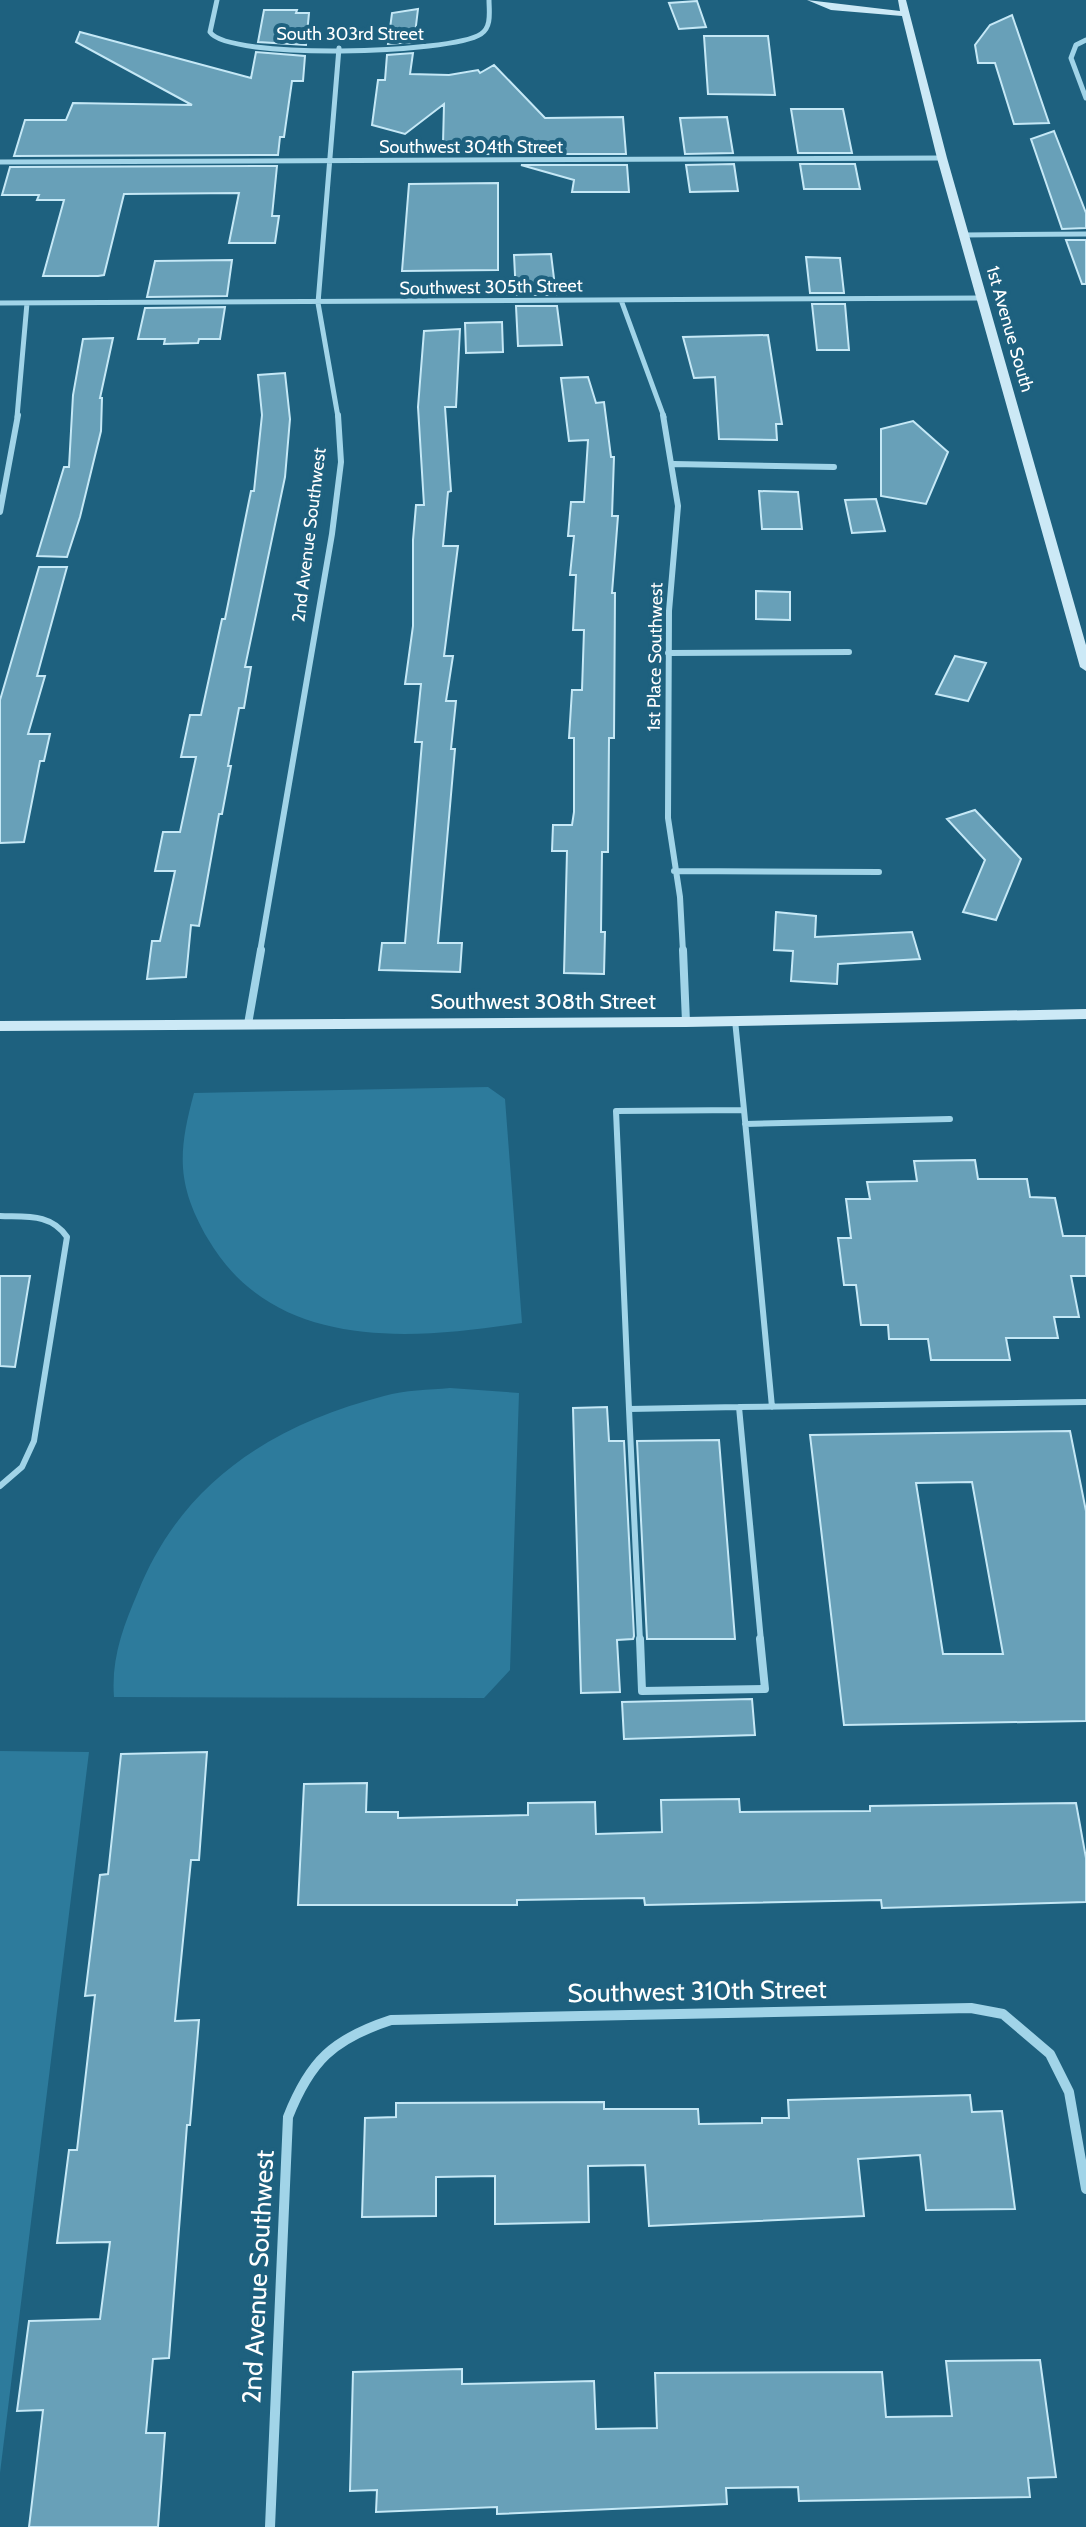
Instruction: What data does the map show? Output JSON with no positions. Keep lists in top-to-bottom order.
{
  "streets": {
    "main road": ["1st Avenue South", "Southwest 308th Street"],
    "street": [
      "South 303rd Street",
      "Southwest 304th Street",
      "Southwest 305th Street",
      "2nd Avenue Southwest",
      "1st Place Southwest",
      "Southwest 310th Street"
    ]
  },
  "crossings": [
    ["South 303rd Street", "2nd Avenue Southwest"],
    ["Southwest 304th Street", "1st Avenue South"],
    ["Southwest 304th Street", "2nd Avenue Southwest"],
    ["Southwest 305th Street", "1st Avenue South"],
    ["Southwest 305th Street", "2nd Avenue Southwest"],
    ["Southwest 305th Street", "1st Place Southwest"],
    ["2nd Avenue Southwest", "Southwest 308th Street"],
    ["2nd Avenue Southwest", "Southwest 310th Street"],
    ["1st Place Southwest", "Southwest 308th Street"]
  ]
}
